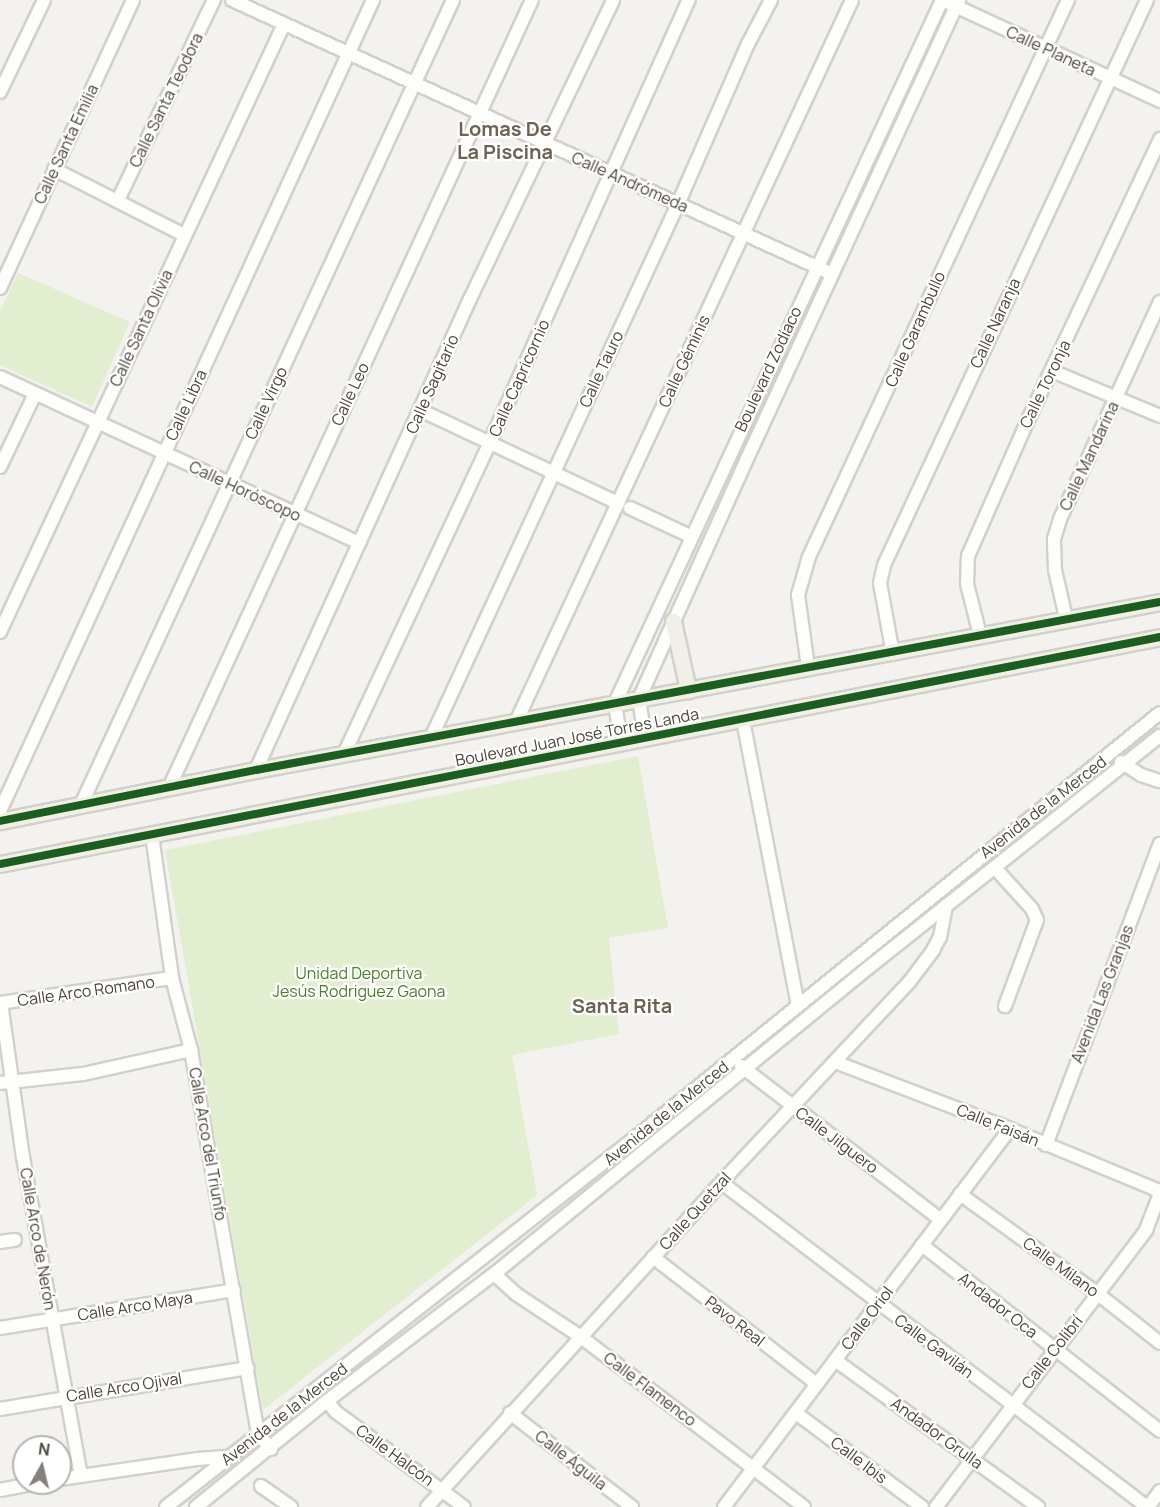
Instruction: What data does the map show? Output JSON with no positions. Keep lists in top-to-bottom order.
{
  "streets": {
    "main road": ["Boulevard Juan José Torres Landa"],
    "street": [
      "Calle Planeta",
      "Calle Santa Teodora",
      "Calle Santa Emilia",
      "Calle Andrómeda",
      "Calle Naranja",
      "Calle Santa Olivia",
      "Calle Garambullo",
      "Calle Géminis",
      "Calle Tauro",
      "Boulevard Zodíaco",
      "Calle Capricornio",
      "Calle Sagitario",
      "Calle Toronja",
      "Calle Leo",
      "Calle Virgo",
      "Calle Libra",
      "Calle Mandarina",
      "Calle Horóscopo",
      "Avenida de la Merced",
      "Calle Arco Romano",
      "Avenida Las Granjas",
      "Calle Faisán",
      "Calle Jilguero",
      "Calle Arco del Triunfo",
      "Calle Quetzal",
      "Calle Arco de Nerón",
      "Calle Milano",
      "Andador Oca",
      "Calle Arco Maya",
      "Calle Oriol",
      "Pavo Real",
      "Calle Gavilán",
      "Calle Colibrí",
      "Calle Arco Ojival",
      "Calle Flamenco",
      "Andador Grulla",
      "Calle Halcón",
      "Calle Águila",
      "Calle Ibis"
    ]
  },
  "crossings": [
    ["Calle Planeta", "Calle Naranja"],
    ["Calle Planeta", "Calle Garambullo"],
    ["Calle Planeta", "Boulevard Zodíaco"],
    ["Calle Andrómeda", "Calle Santa Olivia"],
    ["Calle Andrómeda", "Calle Géminis"],
    ["Calle Andrómeda", "Calle Tauro"],
    ["Calle Andrómeda", "Boulevard Zodíaco"],
    ["Calle Andrómeda", "Calle Capricornio"],
    ["Calle Andrómeda", "Calle Sagitario"],
    ["Calle Andrómeda", "Calle Leo"],
    ["Calle Andrómeda", "Calle Virgo"],
    ["Calle Andrómeda", "Calle Libra"],
    ["Calle Naranja", "Boulevard Juan José Torres Landa"],
    ["Calle Santa Olivia", "Calle Horóscopo"],
    ["Calle Garambullo", "Boulevard Juan José Torres Landa"],
    ["Calle Géminis", "Boulevard Juan José Torres Landa"],
    ["Calle Tauro", "Boulevard Juan José Torres Landa"],
    ["Boulevard Zodíaco", "Boulevard Juan José Torres Landa"],
    ["Calle Capricornio", "Boulevard Juan José Torres Landa"],
    ["Calle Sagitario", "Calle Horóscopo"],
    ["Calle Sagitario", "Boulevard Juan José Torres Landa"],
    ["Calle Toronja", "Boulevard Juan José Torres Landa"],
    ["Calle Leo", "Calle Horóscopo"],
    ["Calle Leo", "Boulevard Juan José Torres Landa"],
    ["Calle Virgo", "Calle Horóscopo"],
    ["Calle Virgo", "Boulevard Juan José Torres Landa"],
    ["Calle Libra", "Calle Horóscopo"],
    ["Calle Mandarina", "Boulevard Juan José Torres Landa"],
    ["Boulevard Juan José Torres Landa", "Calle Arco del Triunfo"],
    ["Avenida de la Merced", "Calle Jilguero"],
    ["Avenida de la Merced", "Calle Arco del Triunfo"],
    ["Avenida de la Merced", "Calle Quetzal"],
    ["Avenida de la Merced", "Calle Flamenco"],
    ["Avenida de la Merced", "Calle Halcón"],
    ["Calle Arco Romano", "Calle Arco del Triunfo"],
    ["Calle Arco Romano", "Calle Arco de Nerón"],
    ["Avenida Las Granjas", "Calle Faisán"],
    ["Calle Faisán", "Calle Quetzal"],
    ["Calle Faisán", "Calle Oriol"],
    ["Calle Faisán", "Calle Colibrí"],
    ["Calle Jilguero", "Calle Quetzal"],
    ["Calle Jilguero", "Calle Oriol"],
    ["Calle Arco del Triunfo", "Calle Arco Maya"],
    ["Calle Arco del Triunfo", "Calle Arco Ojival"],
    ["Calle Quetzal", "Pavo Real"],
    ["Calle Quetzal", "Calle Gavilán"],
    ["Calle Quetzal", "Calle Flamenco"],
    ["Calle Quetzal", "Calle Halcón"],
    ["Calle Quetzal", "Calle Águila"],
    ["Calle Arco de Nerón", "Calle Arco Maya"],
    ["Calle Arco de Nerón", "Calle Arco Ojival"],
    ["Calle Milano", "Calle Oriol"],
    ["Calle Milano", "Calle Colibrí"],
    ["Andador Oca", "Calle Oriol"],
    ["Andador Oca", "Calle Colibrí"],
    ["Calle Oriol", "Pavo Real"],
    ["Calle Oriol", "Calle Gavilán"],
    ["Calle Oriol", "Calle Flamenco"],
    ["Calle Oriol", "Andador Grulla"],
    ["Calle Oriol", "Calle Ibis"],
    ["Calle Gavilán", "Calle Colibrí"],
    ["Calle Colibrí", "Andador Grulla"]
  ],
  "districts": ["Lomas De La Piscina", "Santa Rita"],
  "parks": ["Unidad Deportiva Jesús Rodriguez Gaona"],
  "north": "top"
}
